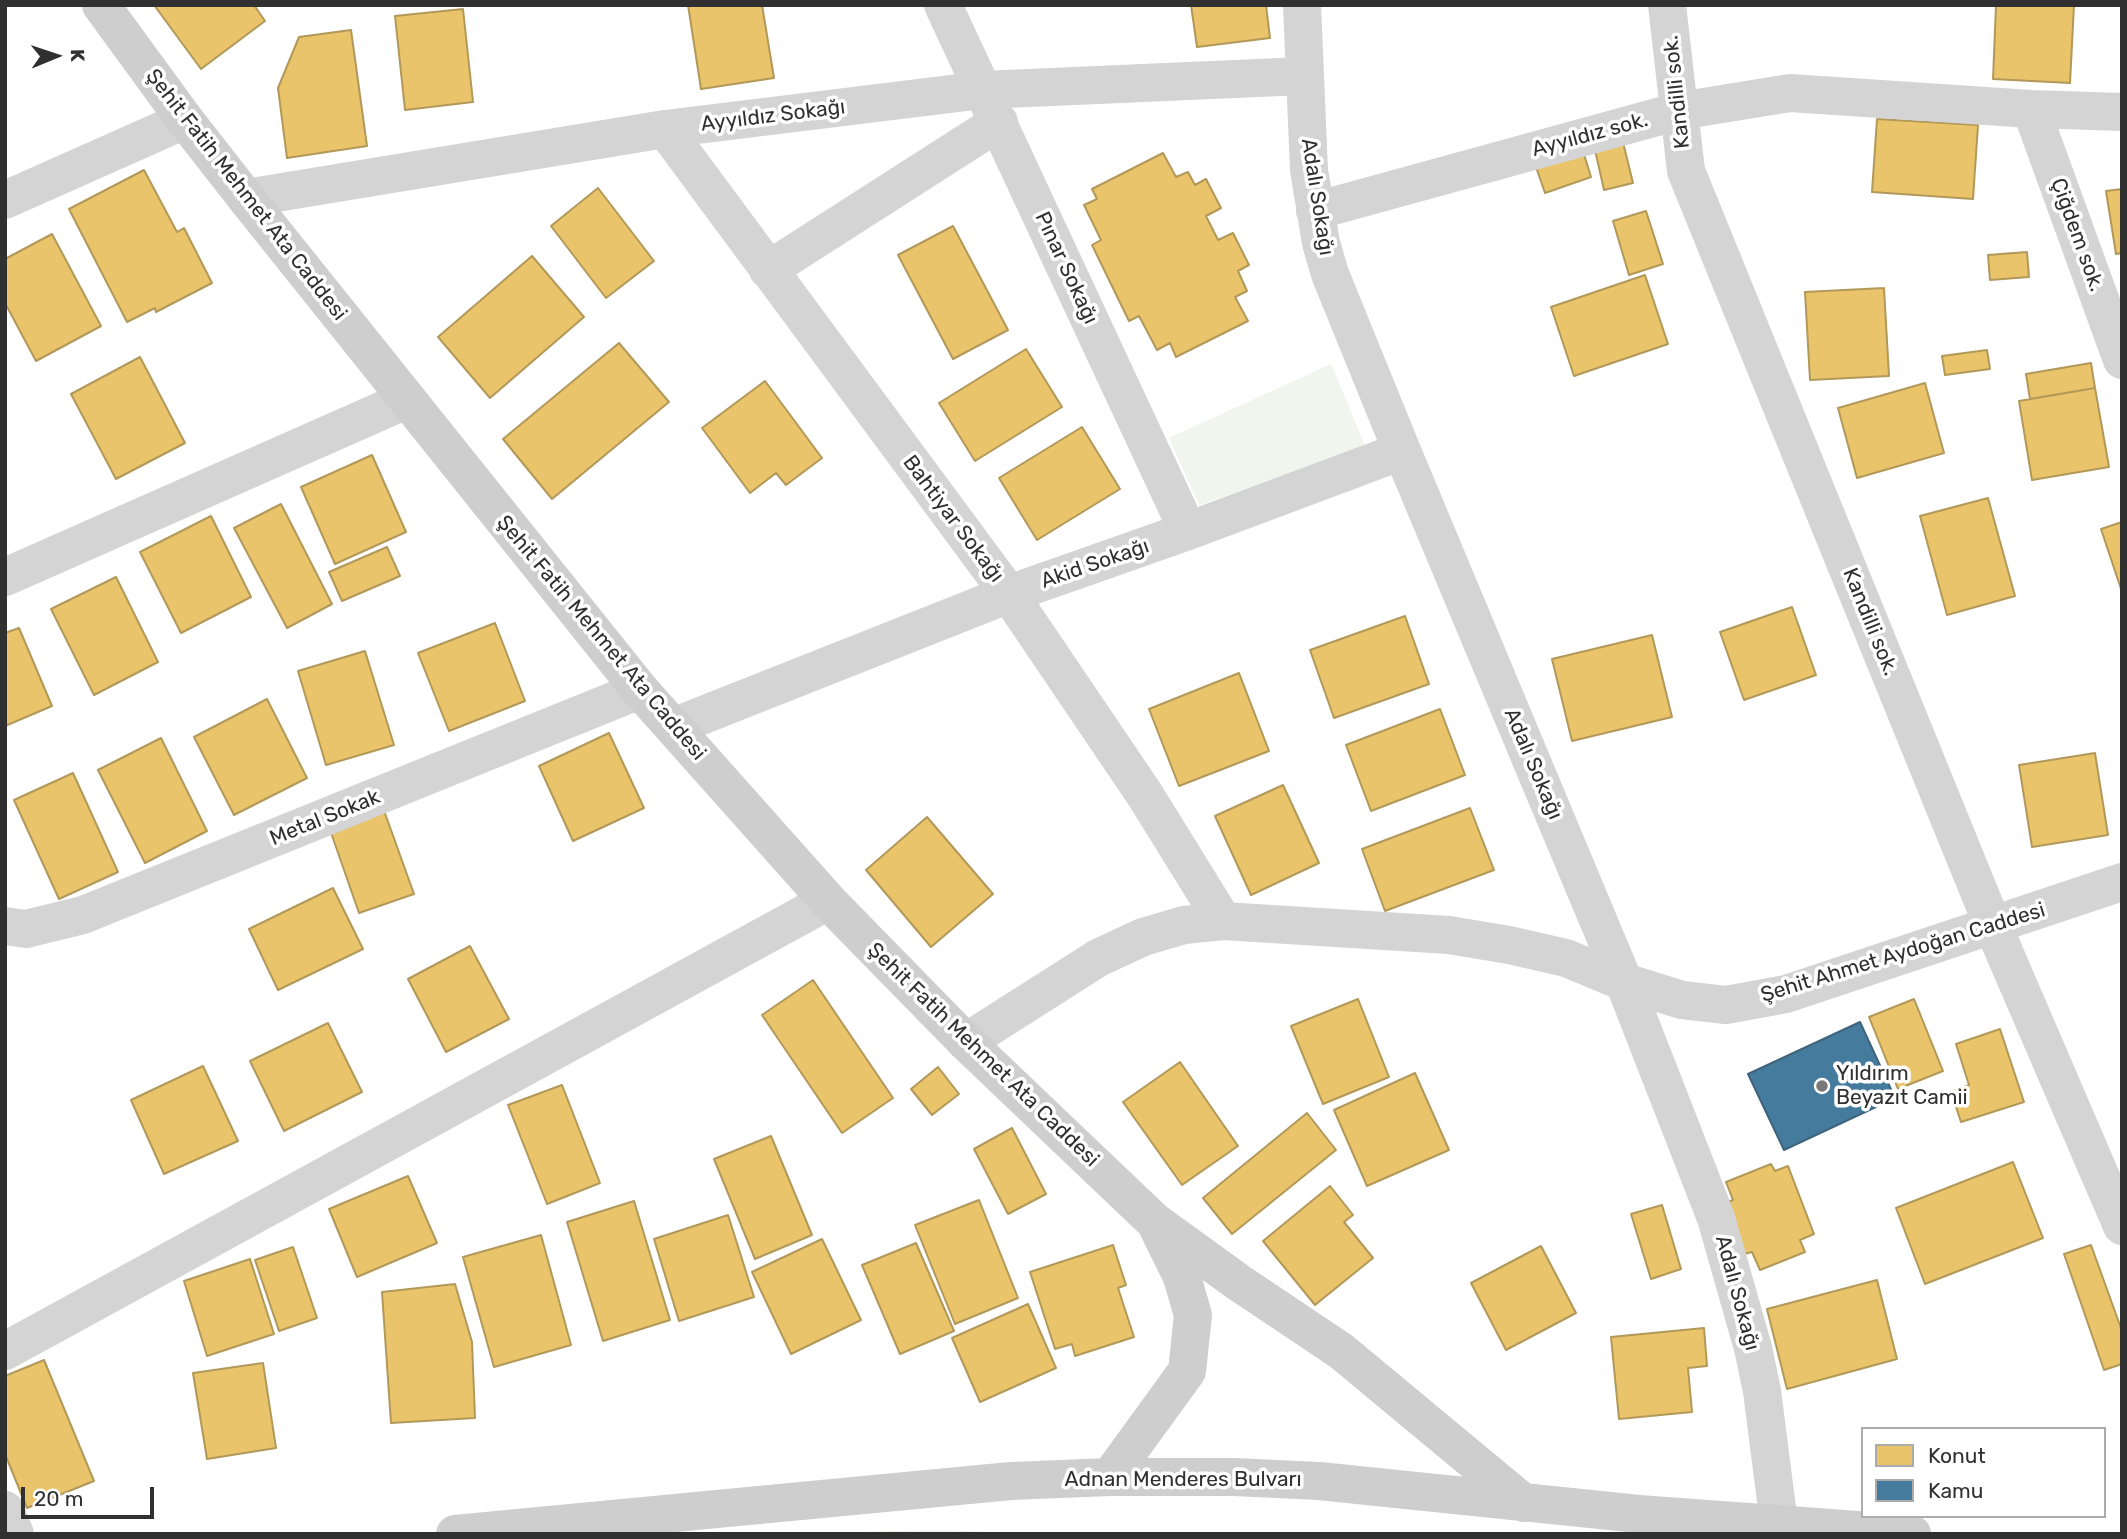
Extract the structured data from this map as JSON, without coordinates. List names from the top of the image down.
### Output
{
  "streets": {
    "main road": ["Şehit Fatih Mehmet Ata Caddesi", "Adnan Menderes Bulvarı"],
    "street": [
      "Kandilli sok.",
      "Ayyıldız Sokağı",
      "Ayyıldız sok.",
      "Adalı Sokağı",
      "Çiğdem sok.",
      "Pınar Sokağı",
      "Bahtiyar Sokağı",
      "Akid Sokağı",
      "Metal Sokak",
      "Şehit Ahmet Aydoğan Caddesi"
    ]
  },
  "crossings": [
    ["Kandilli sok.", "Ayyıldız sok."],
    ["Kandilli sok.", "Şehit Ahmet Aydoğan Caddesi"],
    ["Ayyıldız Sokağı", "Şehit Fatih Mehmet Ata Caddesi"],
    ["Ayyıldız Sokağı", "Adalı Sokağı"],
    ["Ayyıldız Sokağı", "Pınar Sokağı"],
    ["Ayyıldız Sokağı", "Bahtiyar Sokağı"],
    ["Ayyıldız sok.", "Adalı Sokağı"],
    ["Ayyıldız sok.", "Çiğdem sok."],
    ["Şehit Fatih Mehmet Ata Caddesi", "Akid Sokağı"],
    ["Şehit Fatih Mehmet Ata Caddesi", "Metal Sokak"],
    ["Şehit Fatih Mehmet Ata Caddesi", "Şehit Ahmet Aydoğan Caddesi"],
    ["Şehit Fatih Mehmet Ata Caddesi", "Adnan Menderes Bulvarı"],
    ["Adalı Sokağı", "Akid Sokağı"],
    ["Adalı Sokağı", "Şehit Ahmet Aydoğan Caddesi"],
    ["Adalı Sokağı", "Adnan Menderes Bulvarı"],
    ["Pınar Sokağı", "Akid Sokağı"],
    ["Bahtiyar Sokağı", "Akid Sokağı"],
    ["Bahtiyar Sokağı", "Şehit Ahmet Aydoğan Caddesi"]
  ],
  "places": ["Yıldırım Beyazıt Camii"],
  "legend": ["Konut", "Kamu"],
  "scale_bar": "20 m",
  "north": "right"
}
